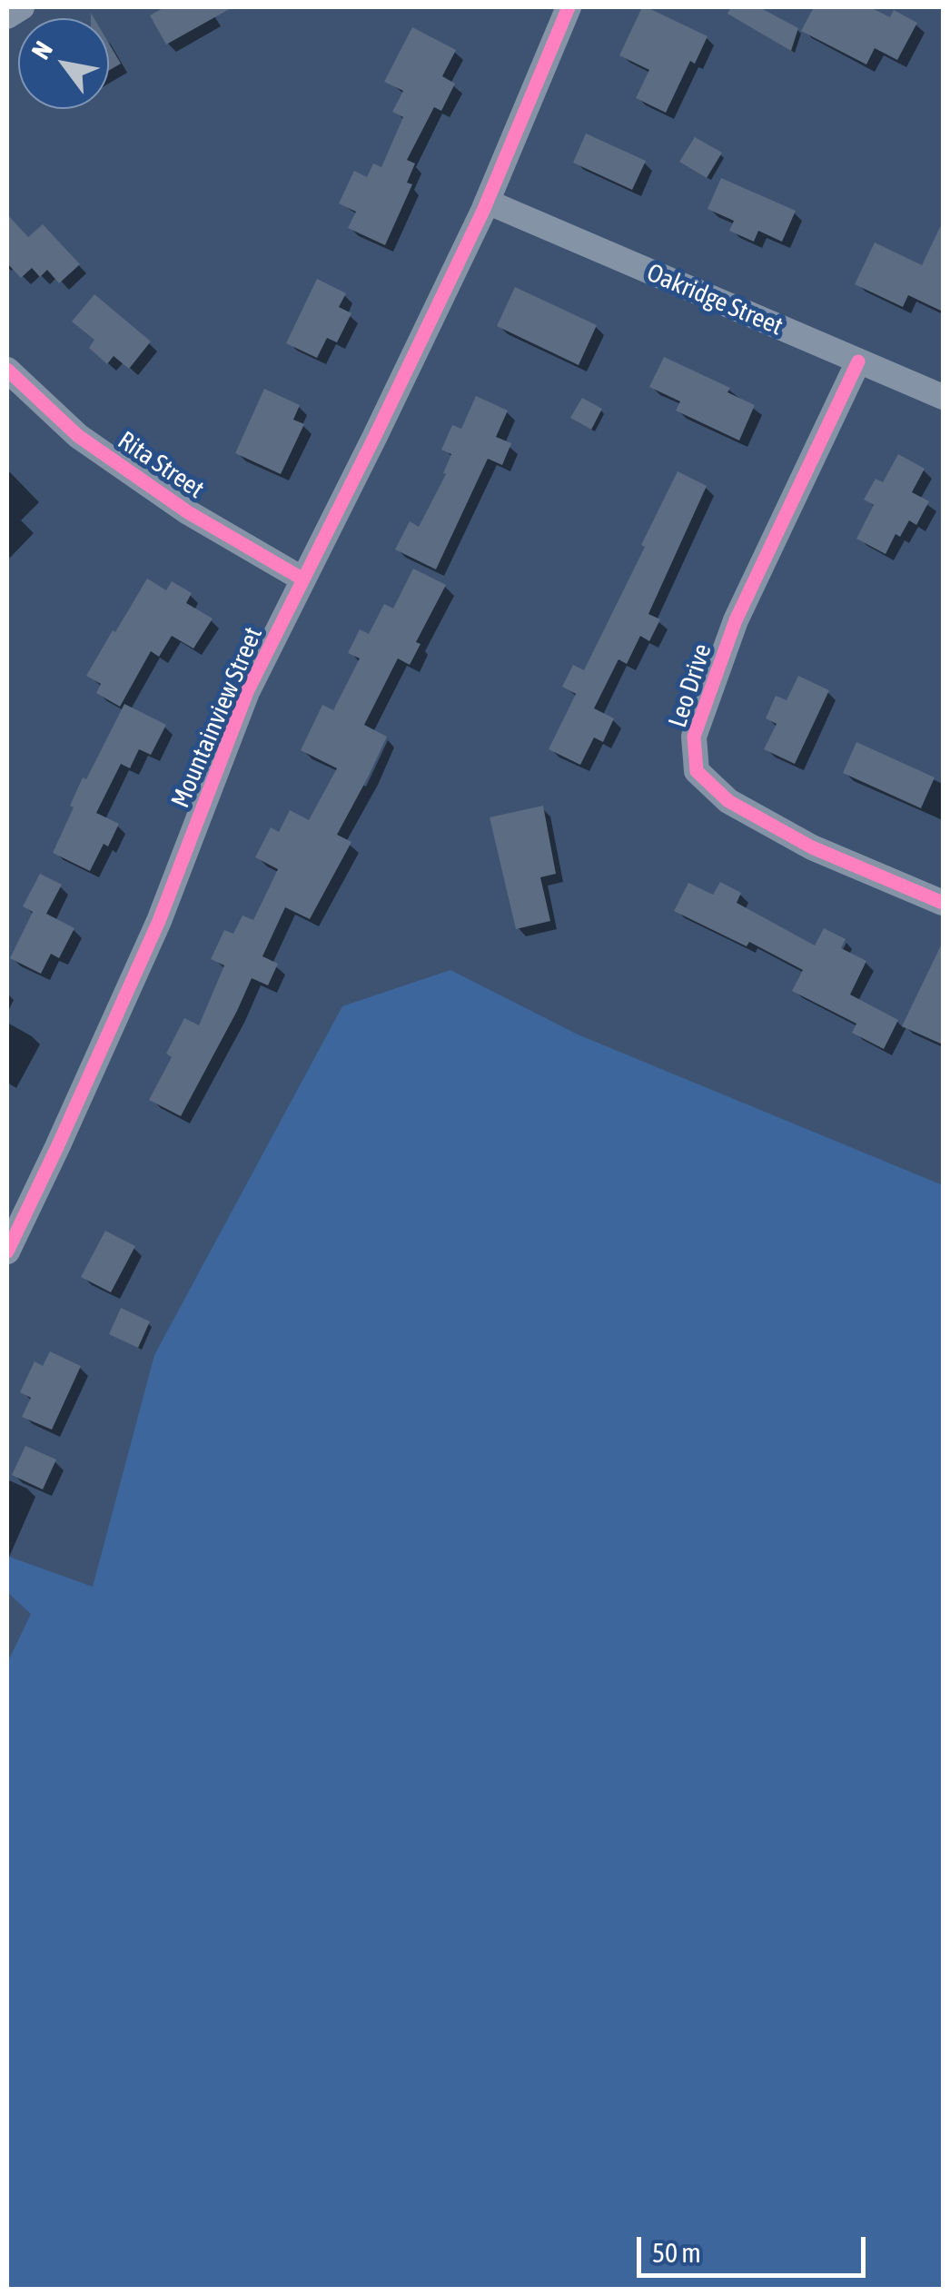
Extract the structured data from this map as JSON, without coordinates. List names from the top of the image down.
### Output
{
  "streets": {
    "street": [
      "Oakridge Street",
      "Rita Street",
      "Leo Drive",
      "Mountainview Street"
    ]
  },
  "crossings": [
    ["Oakridge Street", "Leo Drive"],
    ["Oakridge Street", "Mountainview Street"],
    ["Rita Street", "Mountainview Street"]
  ],
  "scale_bar": "50 m",
  "north": "top left"
}
